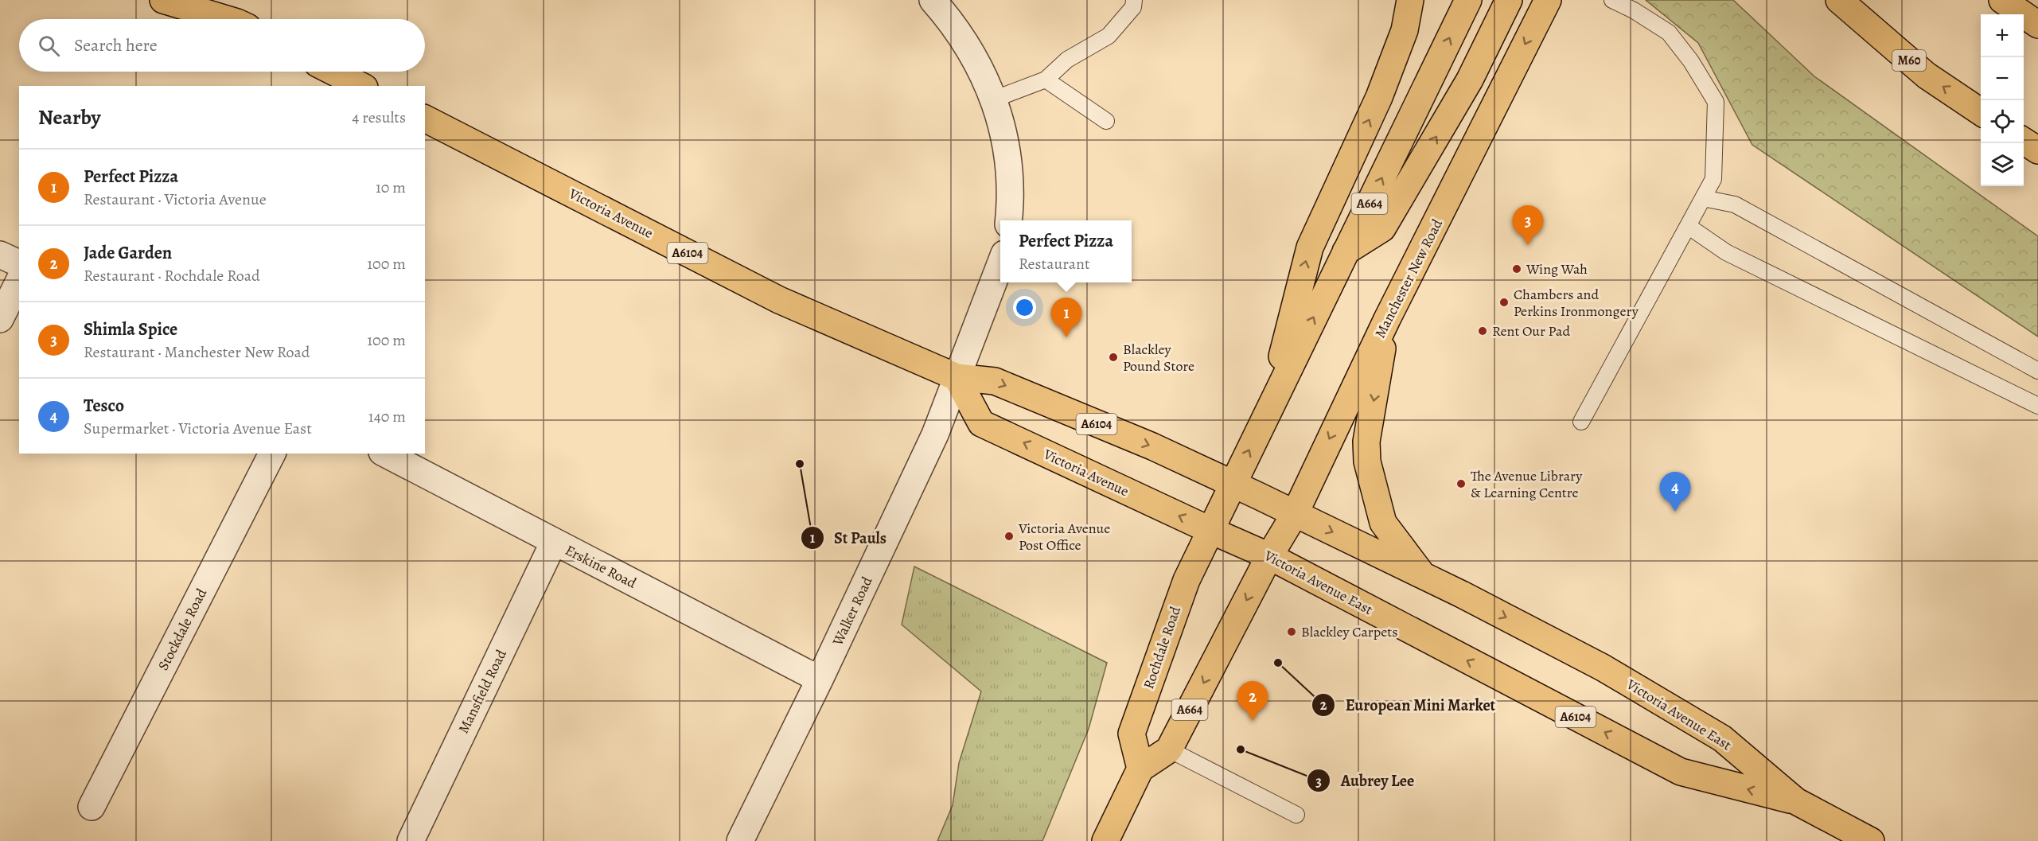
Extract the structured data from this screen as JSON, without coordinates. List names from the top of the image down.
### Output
{
  "streets": {
    "main road": [
      "M60",
      "A664",
      "Victoria Avenue",
      "A6104",
      "Manchester New Road",
      "Victoria Avenue East",
      "Rochdale Road"
    ],
    "street": [
      "Erskine Road",
      "Walker Road",
      "Stockdale Road",
      "Mansfield Road"
    ]
  },
  "crossings": [
    ["A664", "Victoria Avenue"],
    ["A664", "Manchester New Road"],
    ["A664", "Victoria Avenue East"],
    ["A664", "Rochdale Road"],
    ["Victoria Avenue", "Victoria Avenue East"],
    ["Victoria Avenue", "Walker Road"],
    ["Victoria Avenue", "Rochdale Road"],
    ["A6104", "Victoria Avenue East"],
    ["Manchester New Road", "Victoria Avenue East"],
    ["Erskine Road", "Walker Road"],
    ["Erskine Road", "Mansfield Road"]
  ],
  "places": [
    "Wing Wah",
    "Chambers and Perkins Ironmongery",
    "Rent Our Pad",
    "Blackley Pound Store",
    "St Pauls",
    "The Avenue Library & Learning Centre",
    "Victoria Avenue Post Office",
    "Blackley Carpets",
    "European Mini Market",
    "Aubrey Lee"
  ],
  "page": {
    "map_buttons": ["+", "−"],
    "search": "Search here",
    "heading": ["Nearby", "4 results"],
    "list": [
      {
        "mark": "1",
        "name": "Perfect Pizza",
        "note": "Restaurant · Victoria Avenue",
        "value": "10 m"
      },
      {
        "mark": "2",
        "name": "Jade Garden",
        "note": "Restaurant · Rochdale Road",
        "value": "100 m"
      },
      {
        "mark": "3",
        "name": "Shimla Spice",
        "note": "Restaurant · Manchester New Road",
        "value": "100 m"
      },
      {
        "mark": "4",
        "name": "Tesco",
        "note": "Supermarket · Victoria Avenue East",
        "value": "140 m"
      }
    ],
    "pins": [
      "3",
      "1",
      "4",
      "2"
    ],
    "popup": ["Perfect Pizza", "Restaurant"]
  }
}
